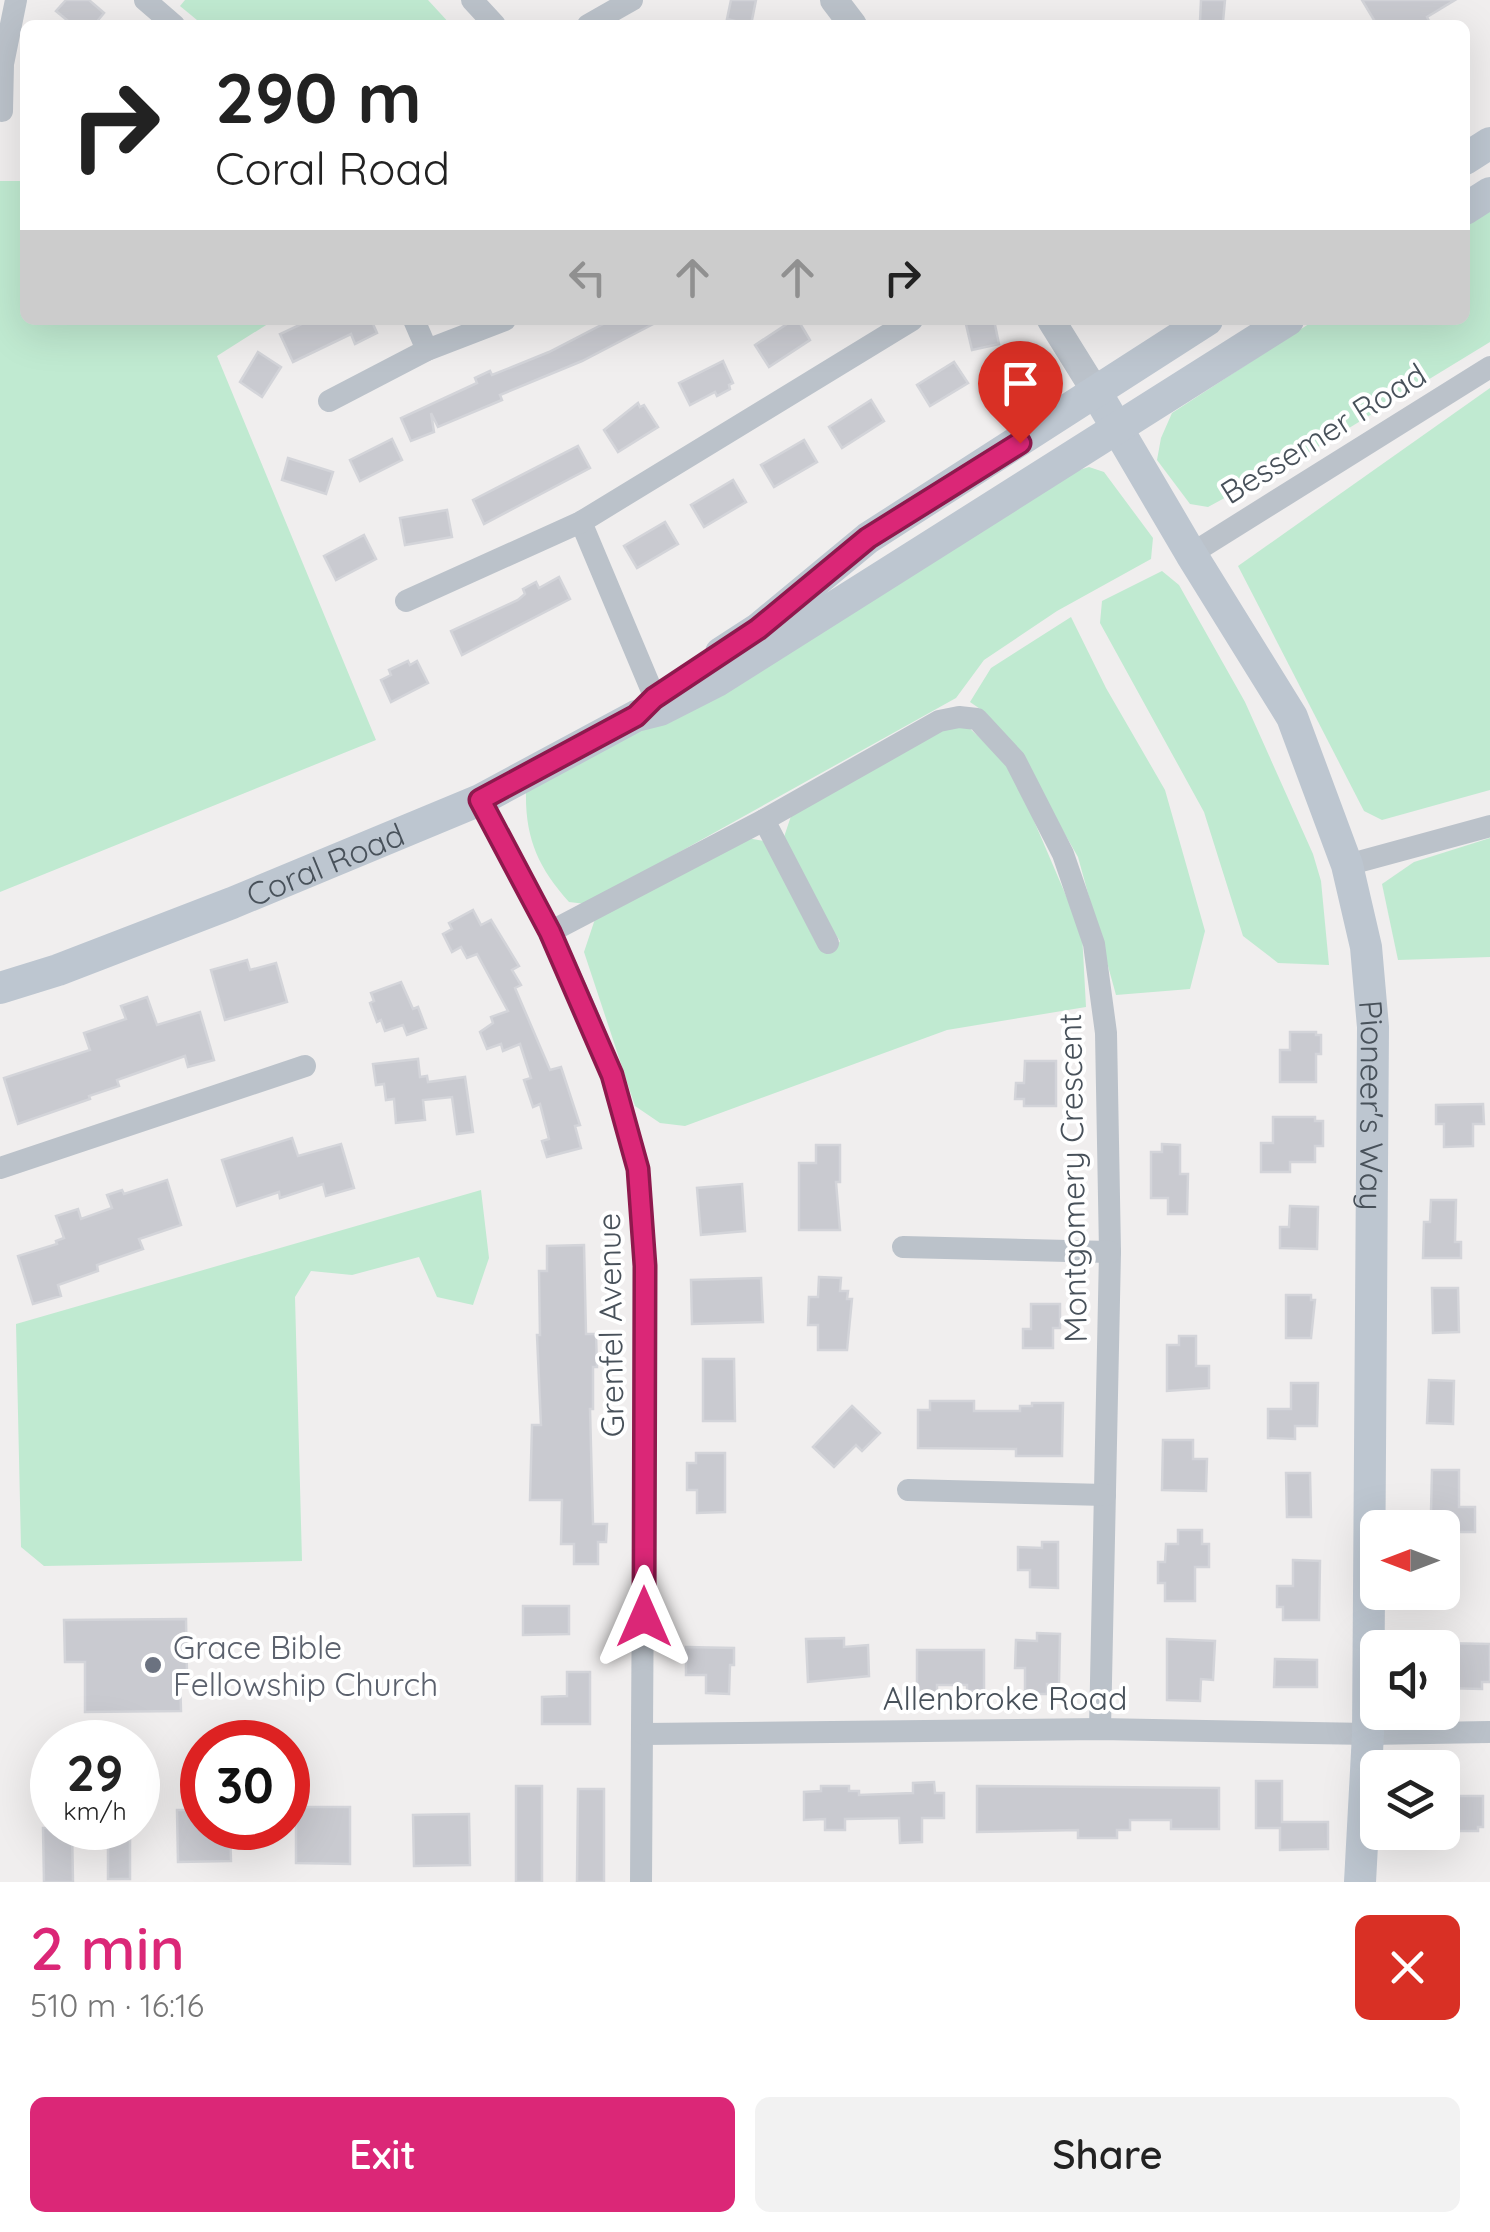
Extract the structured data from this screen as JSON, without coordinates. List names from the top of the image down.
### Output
{
  "streets": {
    "main road": ["Coral Road", "Pioneer's Way"],
    "street": [
      "Bessemer Road",
      "Montgomery Crescent",
      "Grenfel Avenue",
      "Allenbroke Road"
    ]
  },
  "crossings": [
    ["Bessemer Road", "Pioneer's Way"],
    ["Coral Road", "Pioneer's Way"],
    ["Coral Road", "Grenfel Avenue"],
    ["Pioneer's Way", "Allenbroke Road"],
    ["Montgomery Crescent", "Grenfel Avenue"],
    ["Montgomery Crescent", "Allenbroke Road"],
    ["Grenfel Avenue", "Allenbroke Road"]
  ],
  "places": ["Grace Bible Fellowship Church"],
  "north": "left",
  "page": {
    "turn": ["290 m", "Coral Road"],
    "speed": "29 km/h",
    "limit": "30",
    "heading": ["2 min", "510 m · 16:16"],
    "buttons": ["Exit", "Share"]
  }
}
